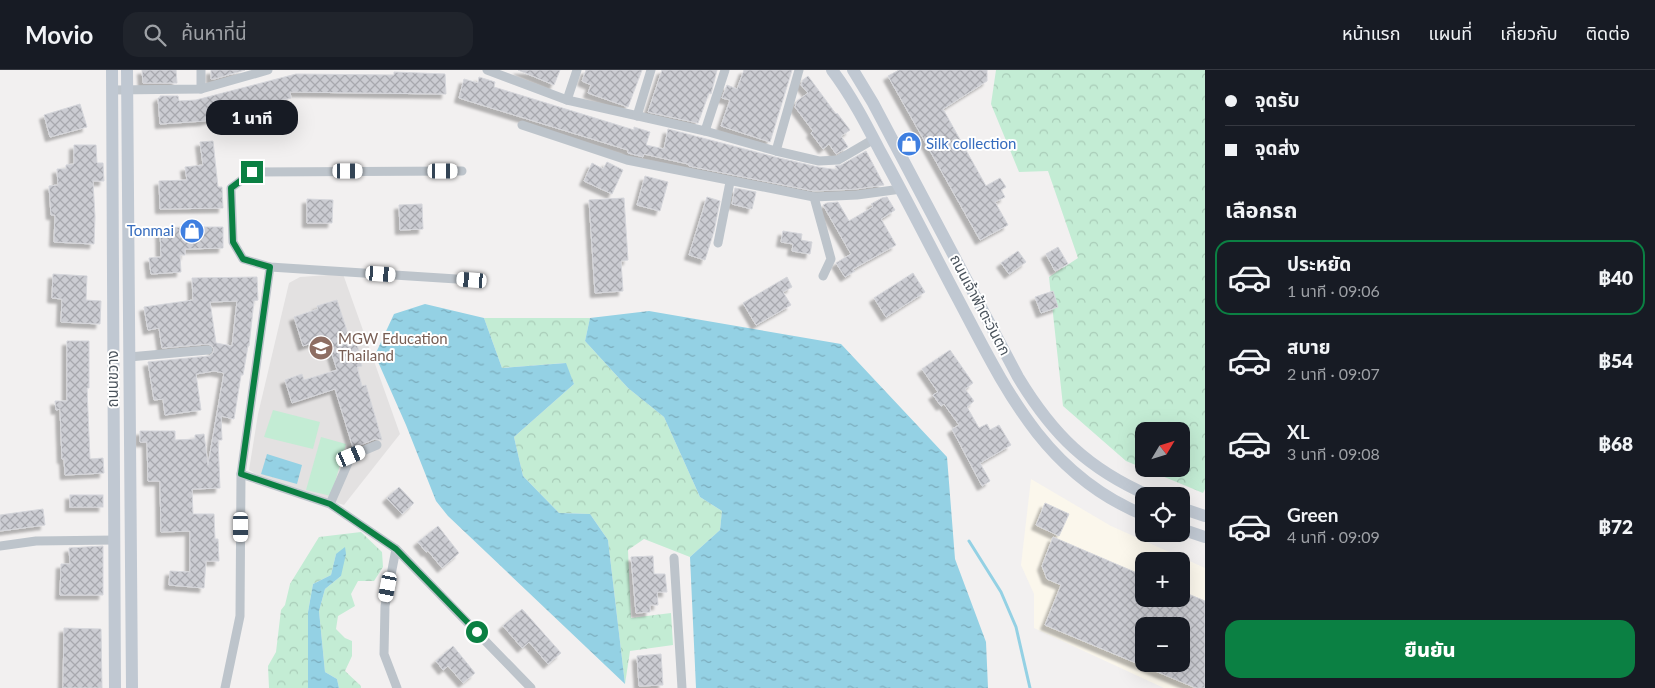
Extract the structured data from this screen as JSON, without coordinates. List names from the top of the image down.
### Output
{
  "streets": {
    "main road": ["ถนนเจ้าฟ้าตะวันตก", "ถนนขวาง"]
  },
  "places": {
    "shop": ["Silk collection", "Tonmai"],
    "school or university": ["MGW Education Thailand"]
  },
  "north": "top right",
  "page": {
    "header": "Movio",
    "search": "ค้นหาที่นี่",
    "nav": [
      "หน้าแรก",
      "แผนที่",
      "เกี่ยวกับ",
      "ติดต่อ"
    ],
    "banner": ["จุดรับ", "จุดส่ง"],
    "bubble": "1 นาที",
    "heading": "เลือกรถ",
    "list": [
      {
        "name": "ประหยัด",
        "note": "1 นาที · 09:06",
        "value": "฿40"
      },
      {
        "name": "สบาย",
        "note": "2 นาที · 09:07",
        "value": "฿54"
      },
      {
        "name": "XL",
        "note": "3 นาที · 09:08",
        "value": "฿68"
      },
      {
        "name": "Green",
        "note": "4 นาที · 09:09",
        "value": "฿72"
      }
    ],
    "map_buttons": ["+", "−"],
    "buttons": "ยืนยัน"
  }
}
